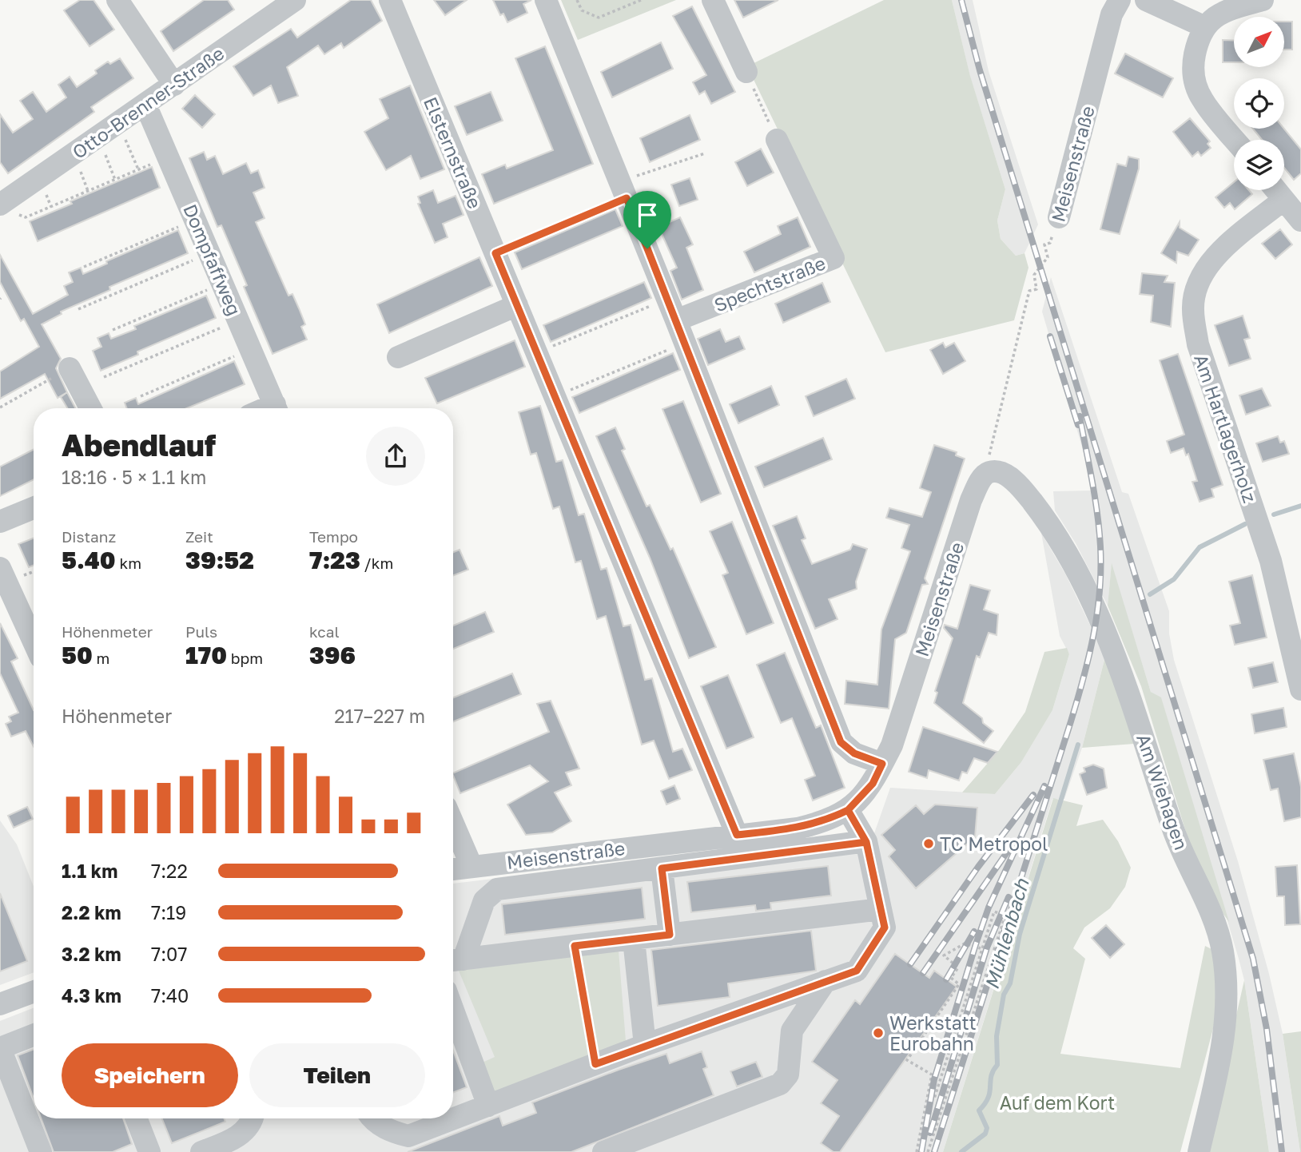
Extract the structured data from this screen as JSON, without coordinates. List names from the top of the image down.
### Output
{
  "streets": {
    "street": [
      "Otto-Brenner-Straße",
      "Elsternstraße",
      "Meisenstraße",
      "Dompfaffweg",
      "Spechtstraße",
      "Am Hartlagerholz",
      "Am Wiehagen"
    ]
  },
  "crossings": [
    ["Otto-Brenner-Straße", "Dompfaffweg"],
    ["Elsternstraße", "Meisenstraße"],
    ["Meisenstraße", "Am Wiehagen"]
  ],
  "water": ["Mühlenbach"],
  "parks": ["Auf dem Kort"],
  "places": ["TC Metropol", "Werkstatt Eurobahn"],
  "north": "top right",
  "page": {
    "heading": ["Abendlauf", "18:16 · 5 × 1.1 km"],
    "stats": [
      ["Distanz", "5.40 km"],
      ["Zeit", "39:52"],
      ["Tempo", "7:23 /km"],
      ["Höhenmeter", "50 m"],
      ["Puls", "170 bpm"],
      ["kcal", "396"]
    ],
    "chart": ["Höhenmeter", "217–227 m"],
    "list": [
      {
        "name": "1.1 km",
        "note": "7:22"
      },
      {
        "name": "2.2 km",
        "note": "7:19"
      },
      {
        "name": "3.2 km",
        "note": "7:07"
      },
      {
        "name": "4.3 km",
        "note": "7:40"
      }
    ],
    "buttons": ["Speichern", "Teilen"]
  }
}
